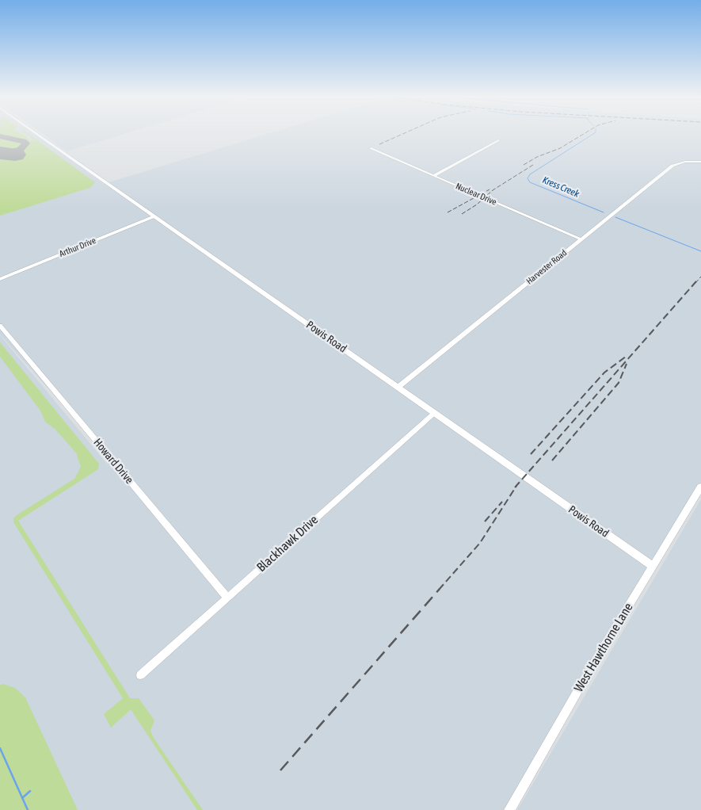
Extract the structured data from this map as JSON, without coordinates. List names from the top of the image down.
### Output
{
  "streets": {
    "street": [
      "Nuclear Drive",
      "Arthur Drive",
      "Harvester Road",
      "Powis Road",
      "Howard Drive",
      "Blackhawk Drive",
      "West Hawthorne Lane"
    ]
  },
  "crossings": [
    ["Nuclear Drive", "Harvester Road"],
    ["Arthur Drive", "Powis Road"],
    ["Harvester Road", "Powis Road"],
    ["Powis Road", "Blackhawk Drive"],
    ["Powis Road", "West Hawthorne Lane"],
    ["Howard Drive", "Blackhawk Drive"]
  ],
  "water": ["Kress Creek"]
}
